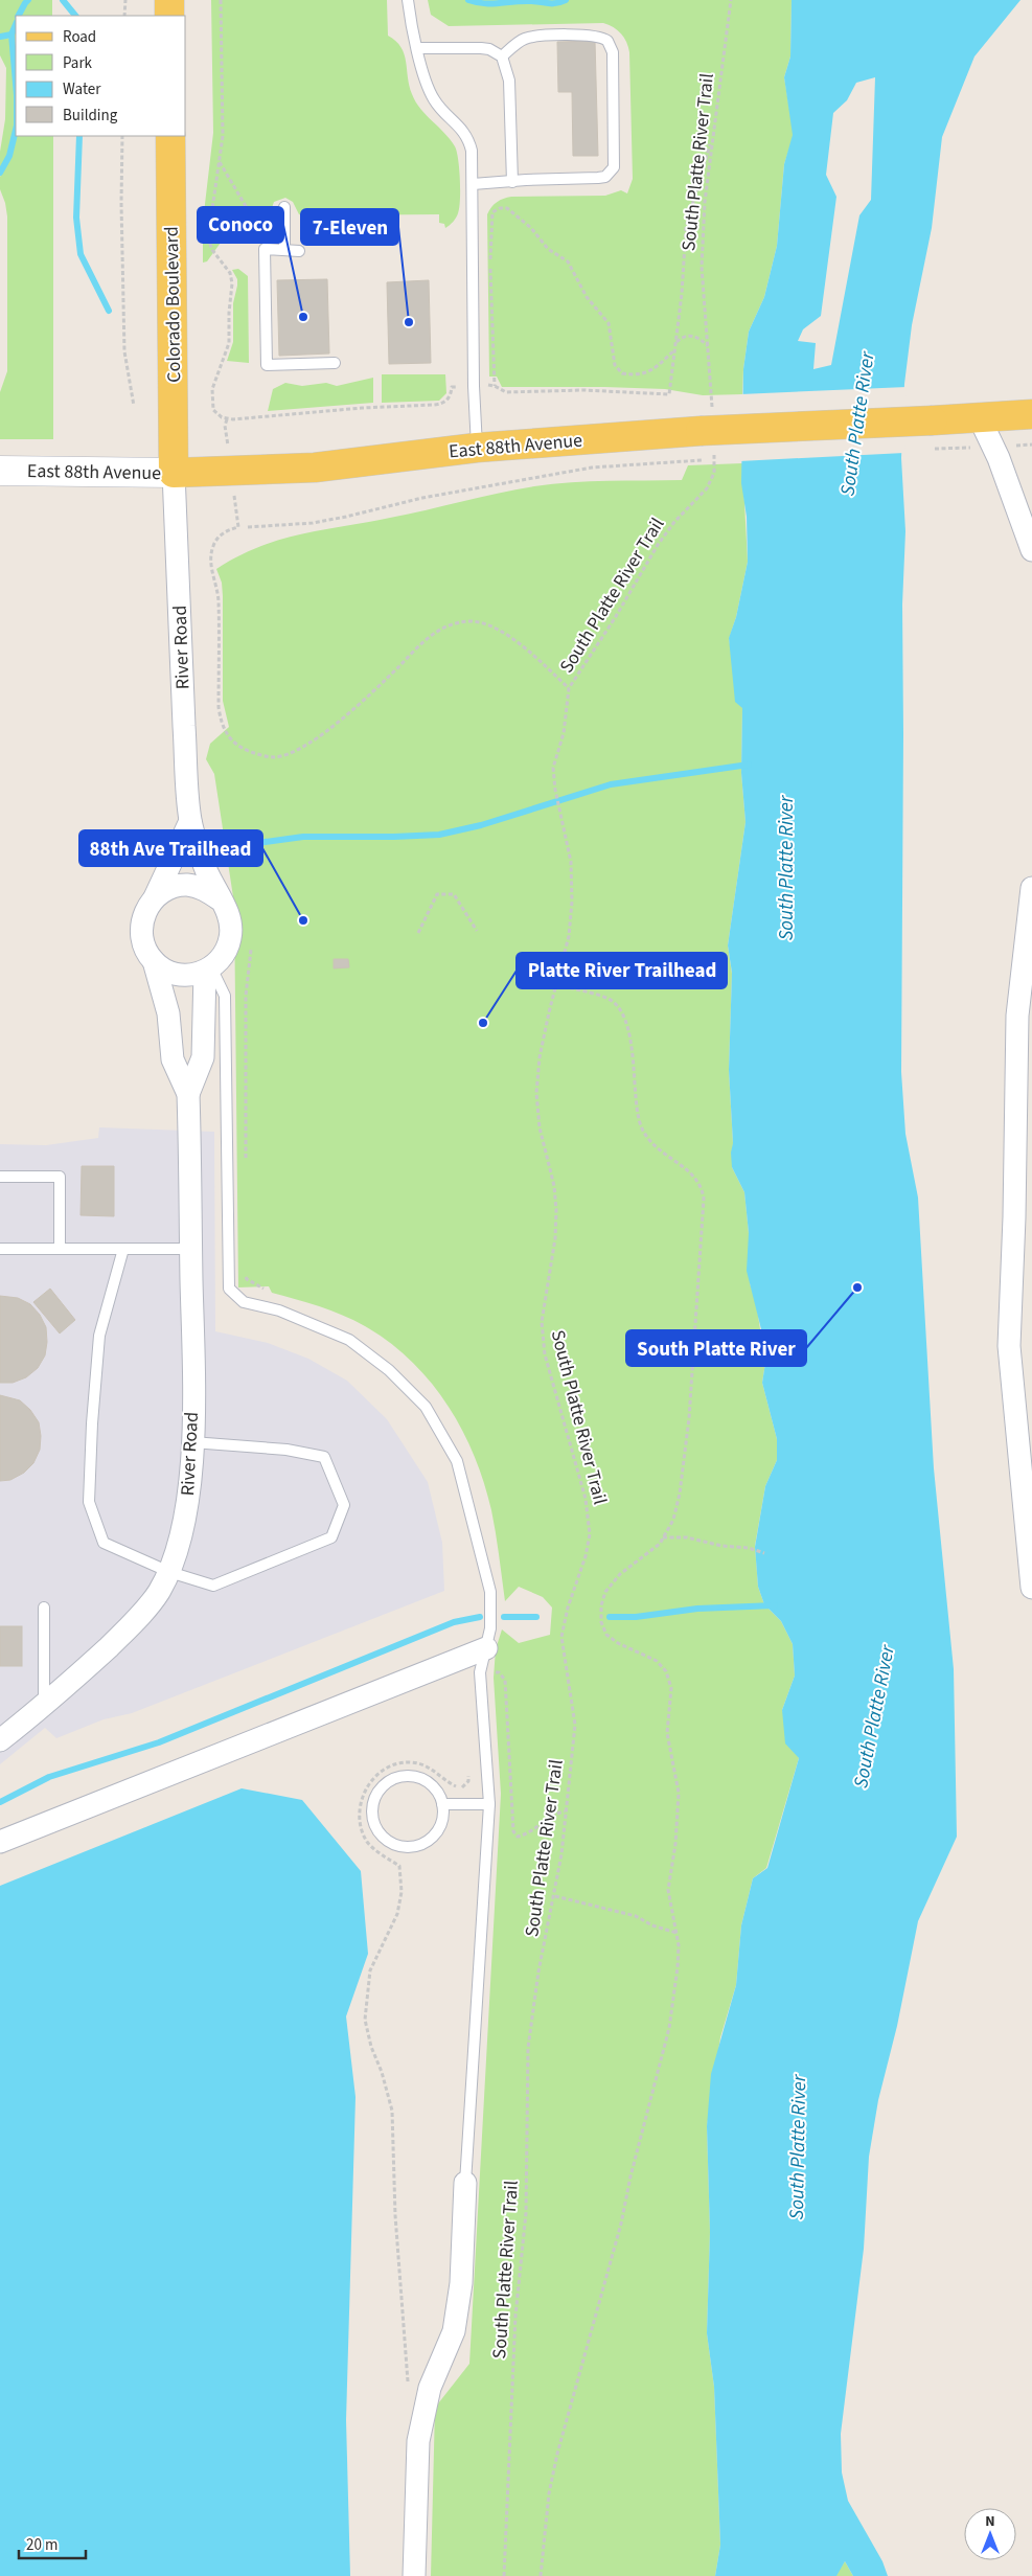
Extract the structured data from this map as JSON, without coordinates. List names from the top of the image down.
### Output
{
  "streets": {
    "main road": ["Colorado Boulevard", "East 88th Avenue"],
    "street": ["River Road"],
    "path": ["South Platte River Trail"]
  },
  "crossings": [
    ["South Platte River Trail", "East 88th Avenue"],
    ["Colorado Boulevard", "East 88th Avenue"],
    ["Colorado Boulevard", "River Road"],
    ["East 88th Avenue", "River Road"]
  ],
  "water": ["South Platte River"],
  "places": [
    "Conoco",
    "7-Eleven",
    "88th Ave Trailhead",
    "Platte River Trailhead",
    "South Platte River"
  ],
  "legend": [
    "Road",
    "Park",
    "Water",
    "Building"
  ],
  "scale_bar": "20 m",
  "north": "top"
}
